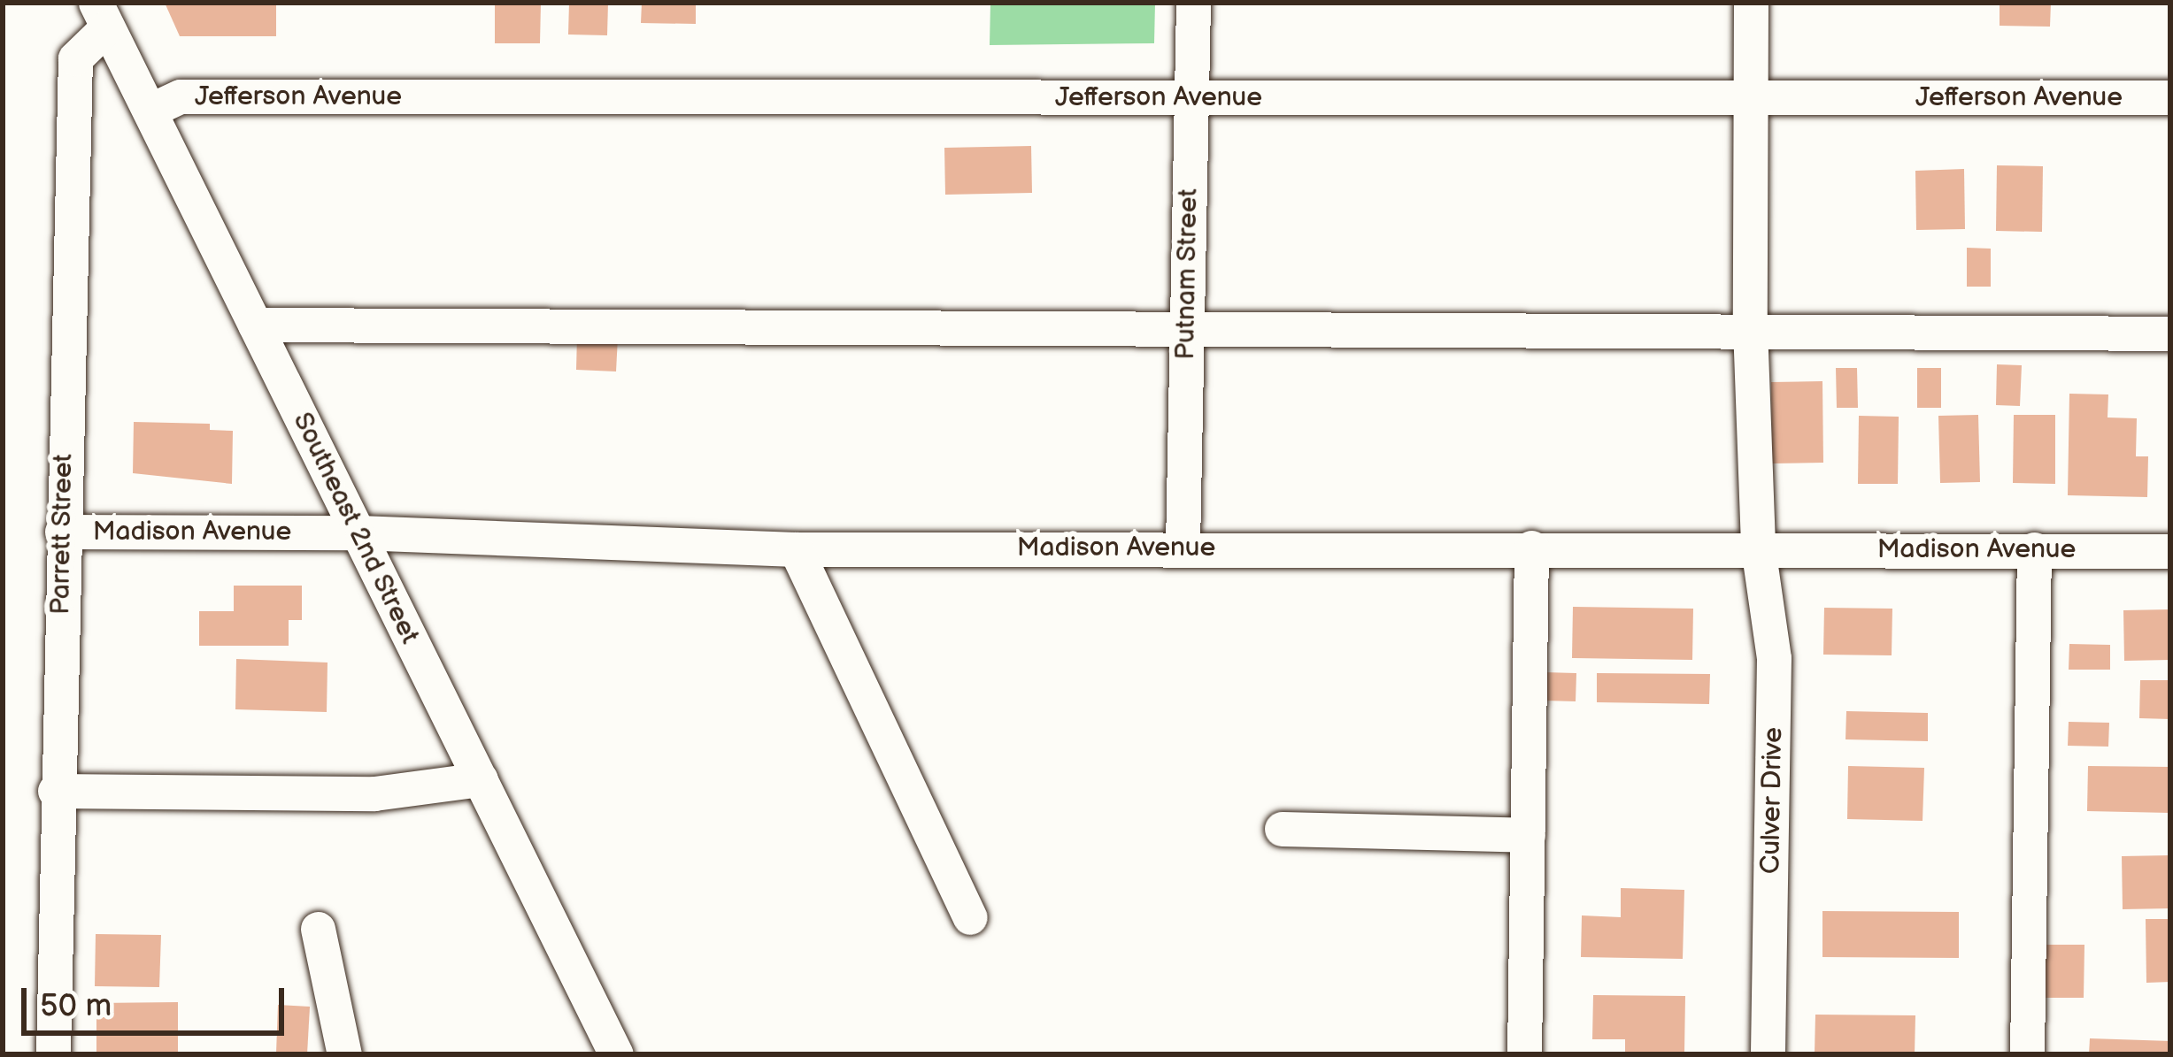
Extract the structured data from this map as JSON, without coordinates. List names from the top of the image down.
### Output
{
  "streets": {
    "street": [
      "Jefferson Avenue",
      "Putnam Street",
      "Southeast 2nd Street",
      "Madison Avenue",
      "Parrett Street",
      "Culver Drive"
    ]
  },
  "crossings": [
    ["Jefferson Avenue", "Putnam Street"],
    ["Jefferson Avenue", "Southeast 2nd Street"],
    ["Jefferson Avenue", "Culver Drive"],
    ["Putnam Street", "Madison Avenue"],
    ["Southeast 2nd Street", "Madison Avenue"],
    ["Southeast 2nd Street", "Parrett Street"],
    ["Madison Avenue", "Parrett Street"],
    ["Madison Avenue", "Culver Drive"]
  ],
  "scale_bar": "50 m"
}
